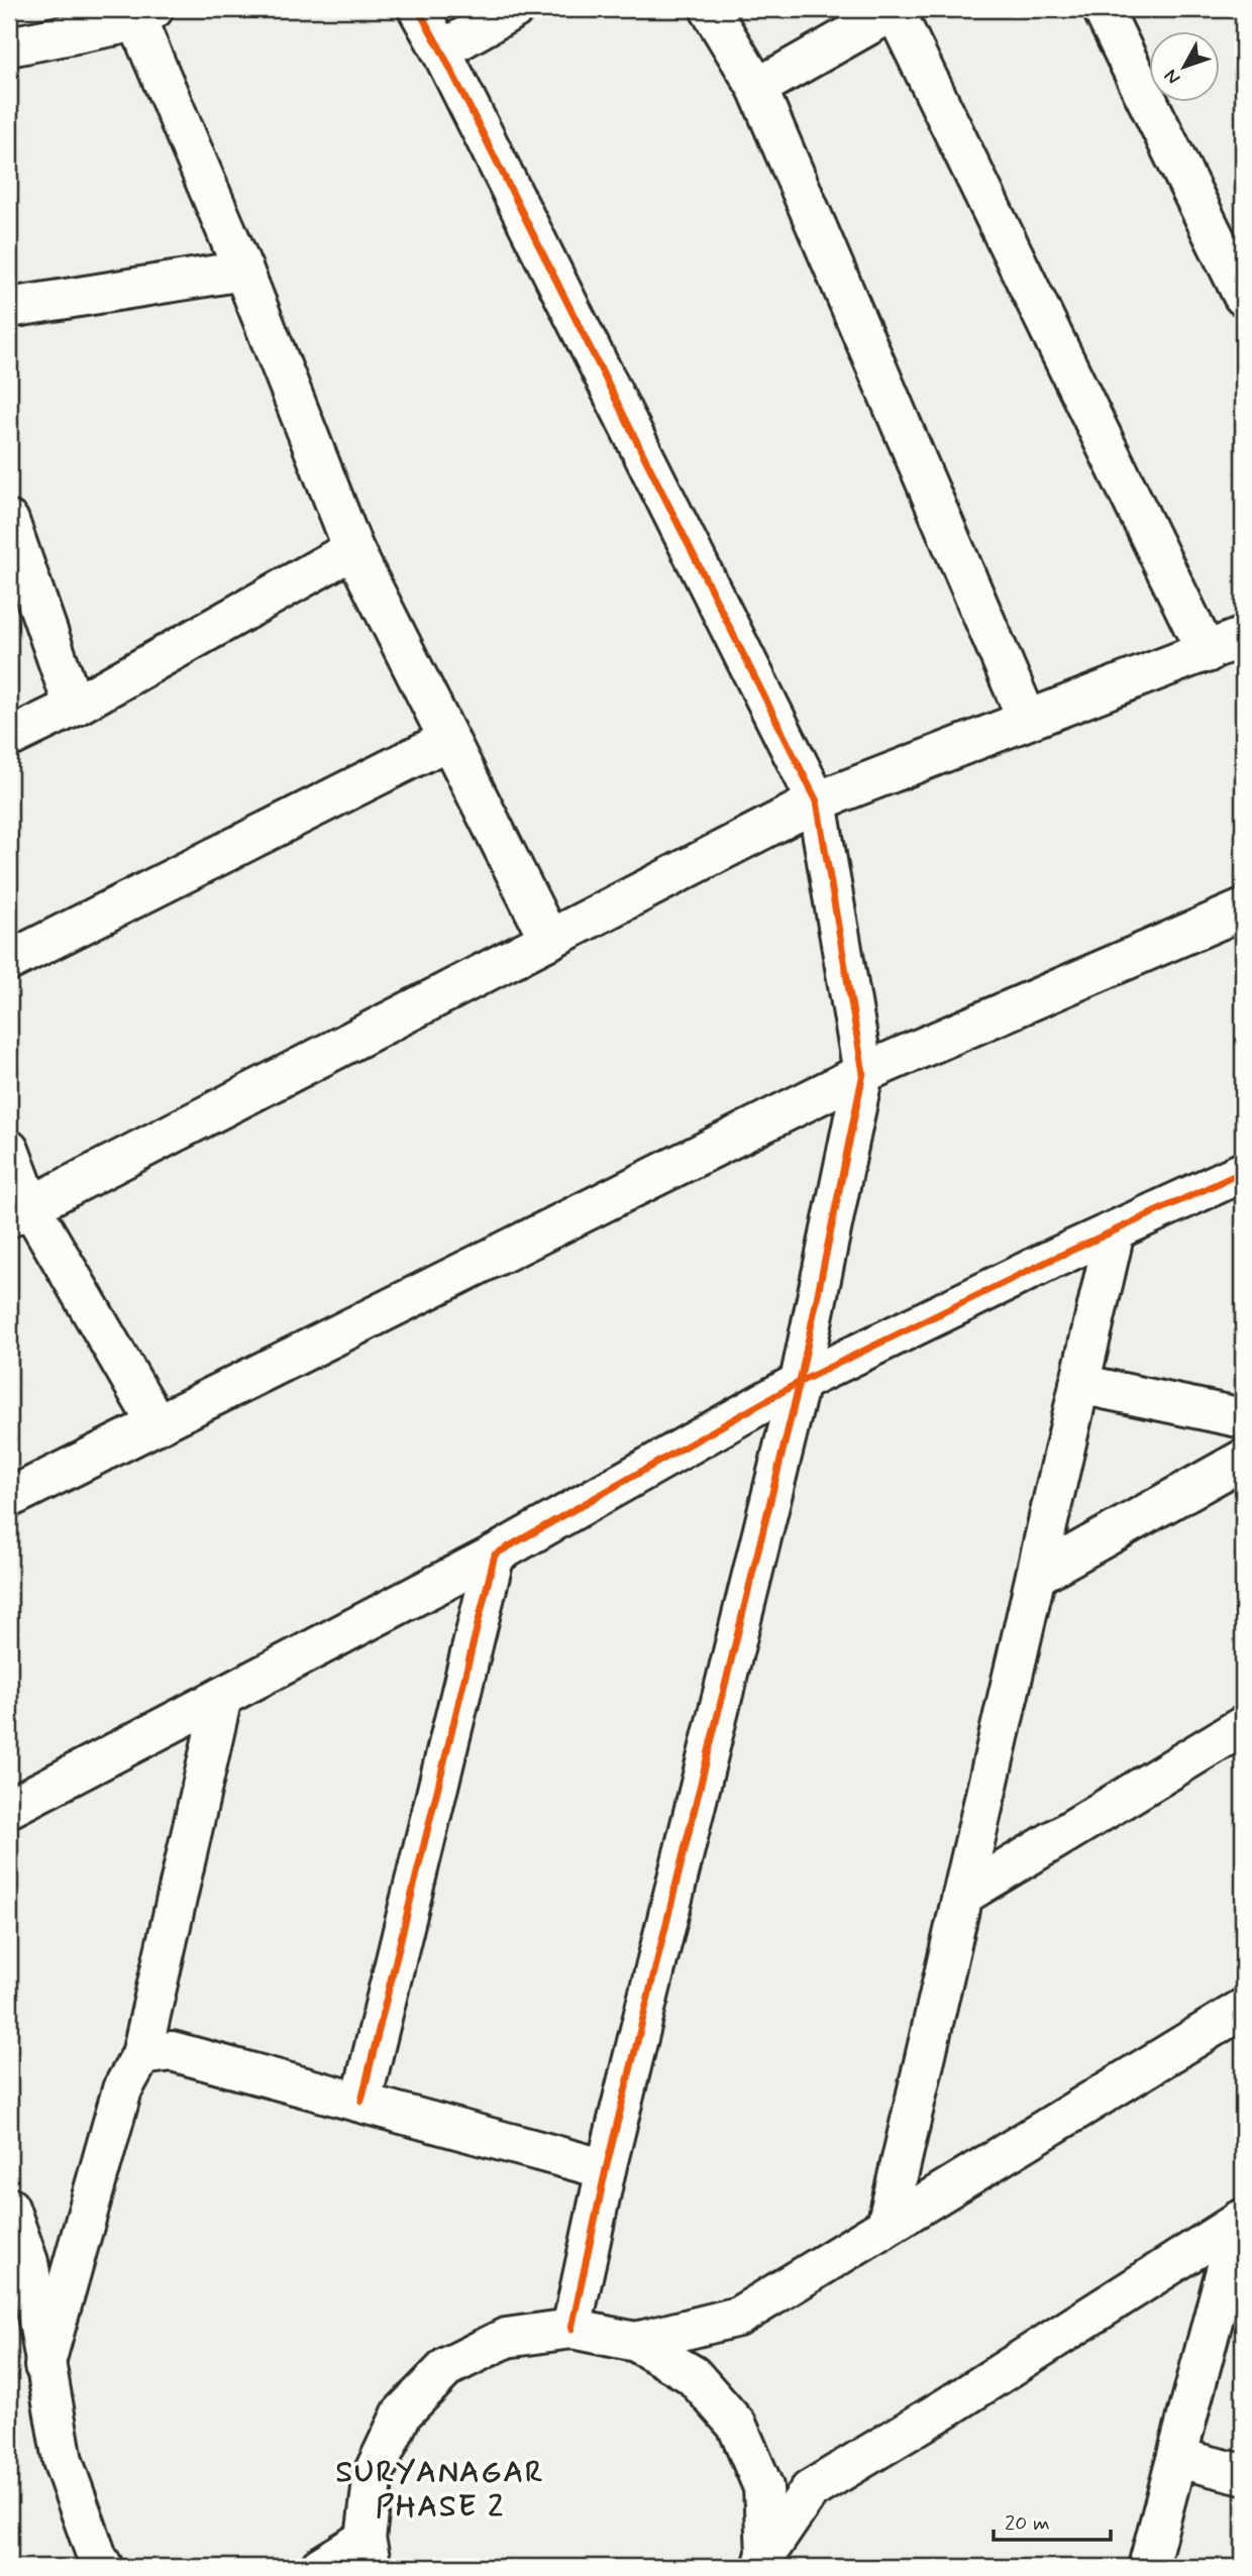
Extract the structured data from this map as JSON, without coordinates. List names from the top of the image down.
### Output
{
  "districts": ["SURYANAGAR PHASE 2"],
  "scale_bar": "20 m",
  "north": "bottom left"
}
